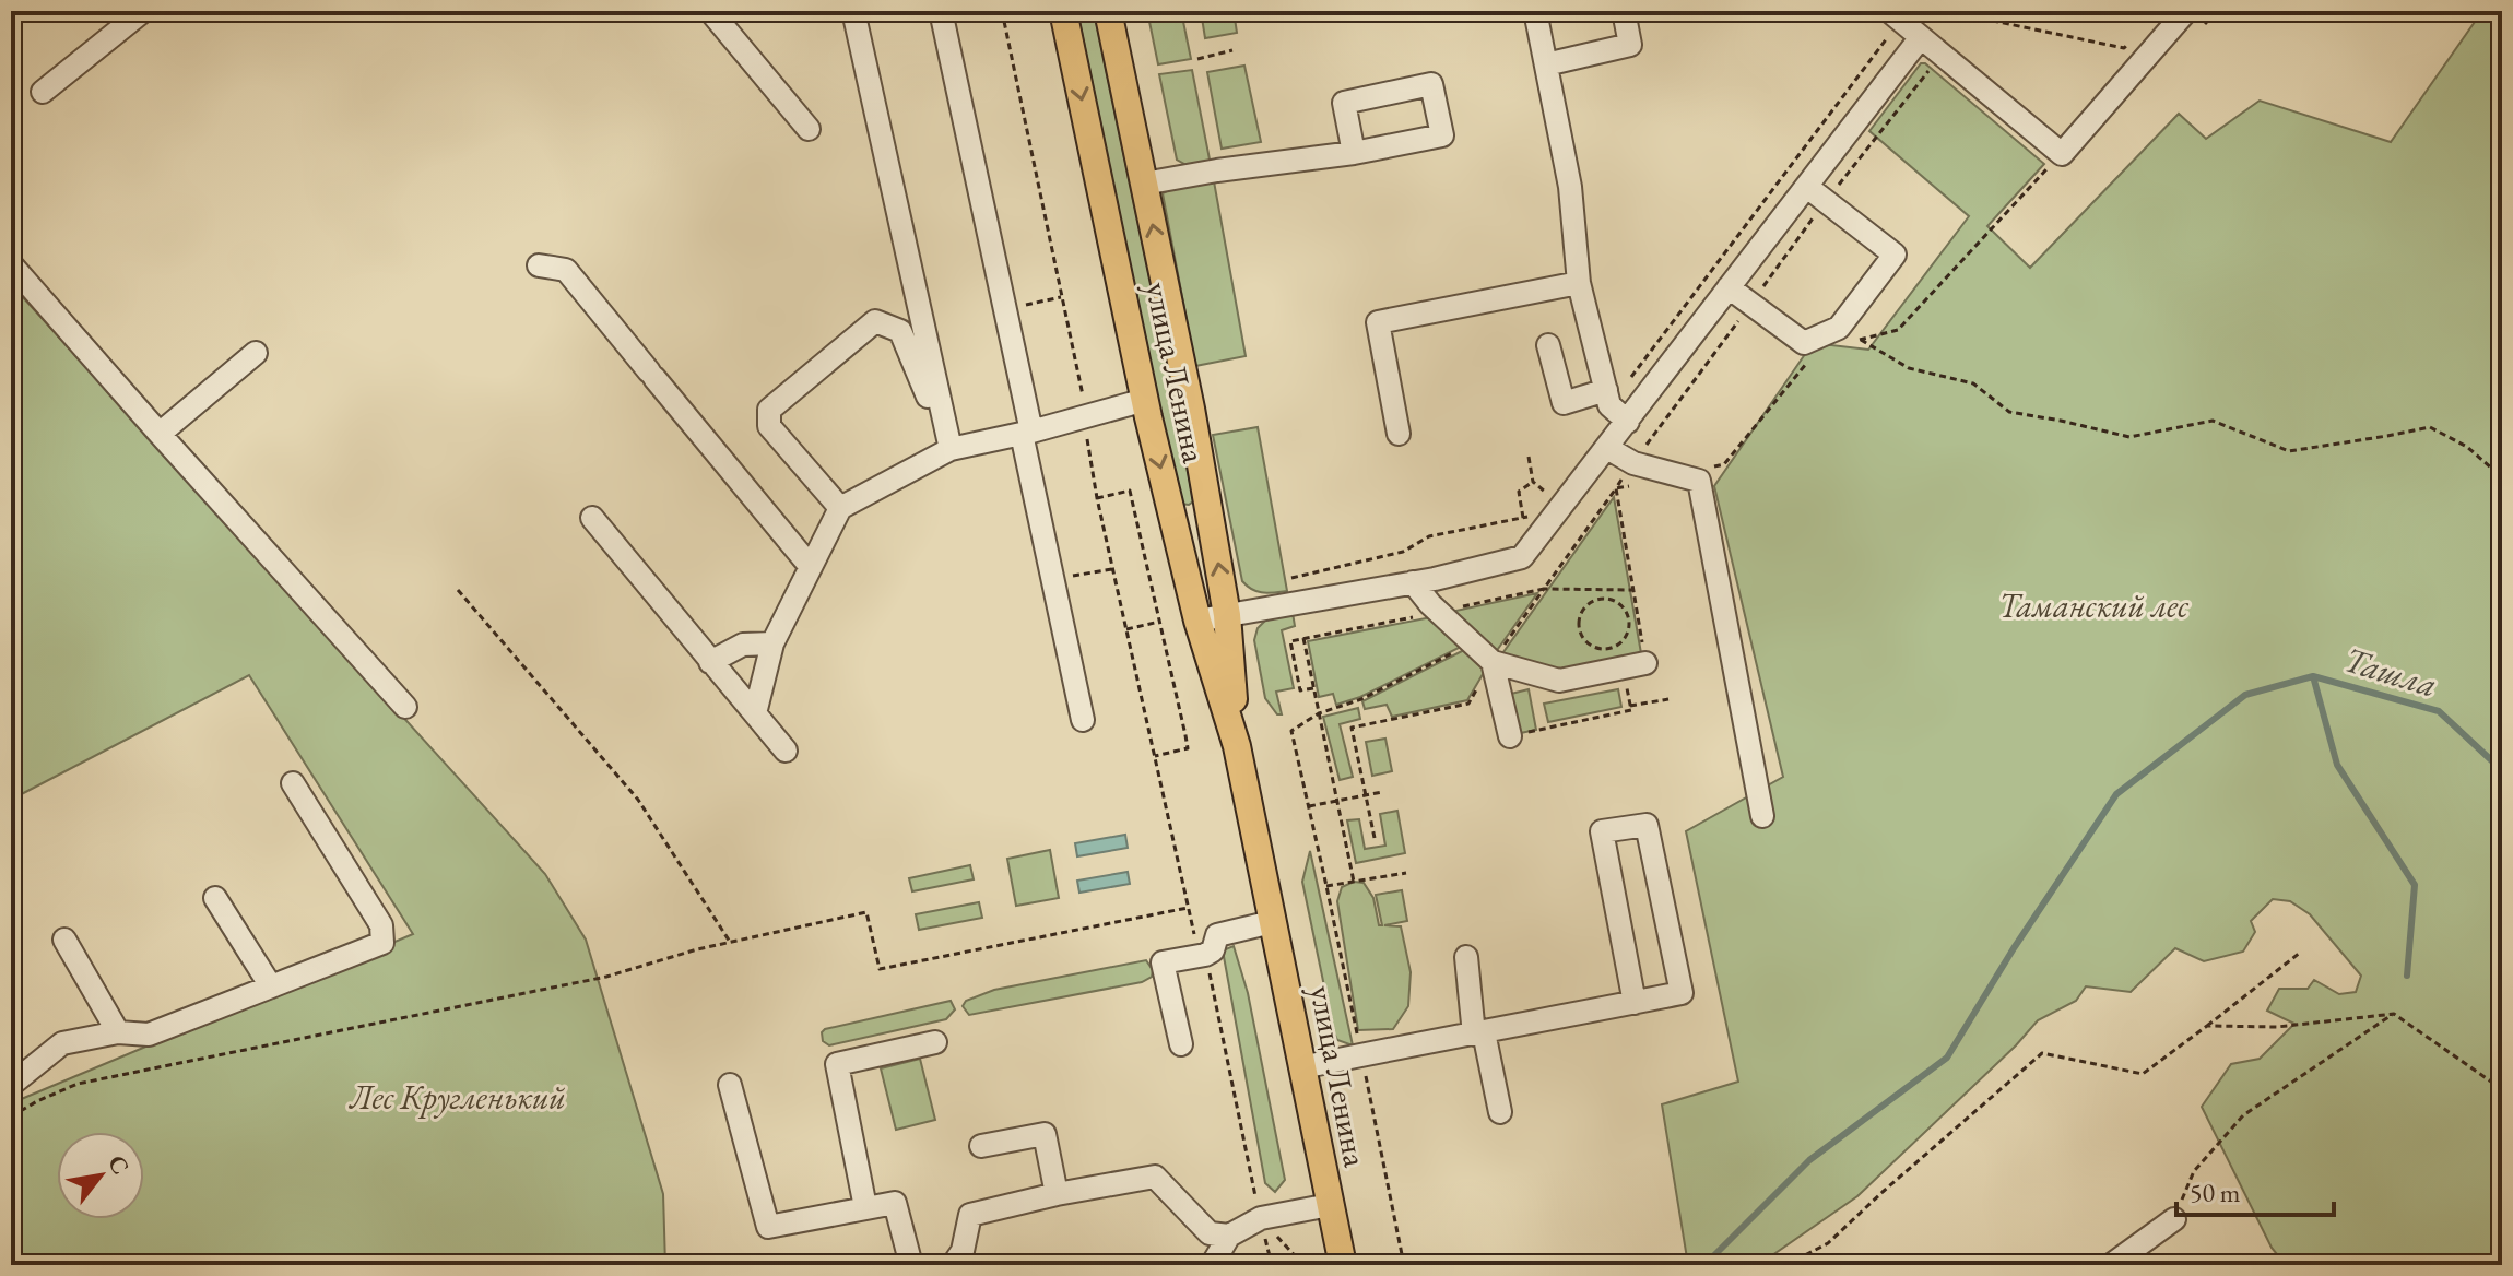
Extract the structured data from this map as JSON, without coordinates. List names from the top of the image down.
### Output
{
  "streets": {
    "main road": ["улица Ленина"]
  },
  "water": ["Ташла"],
  "parks": ["Таманский лес", "Лес Кругленький"],
  "scale_bar": "50 m",
  "north": "top right"
}
